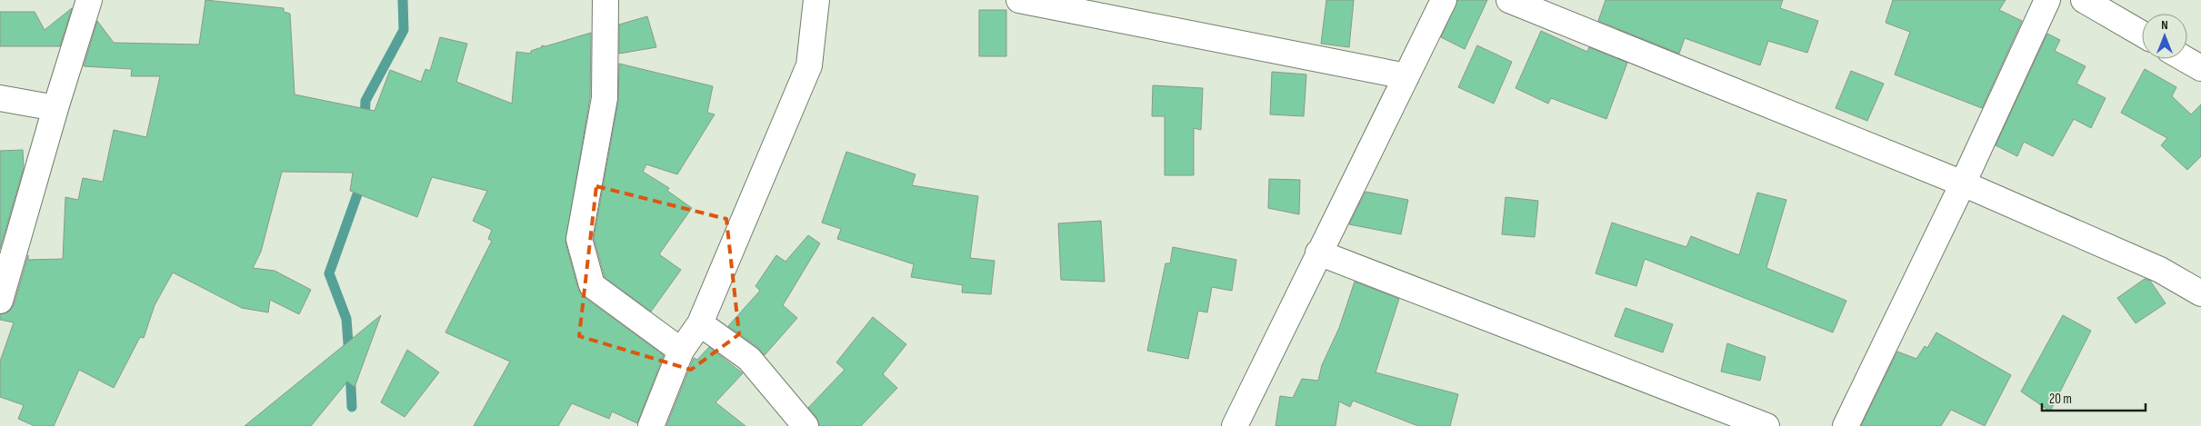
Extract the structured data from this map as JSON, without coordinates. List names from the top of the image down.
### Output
{
  "scale_bar": "20 m",
  "north": "top"
}
